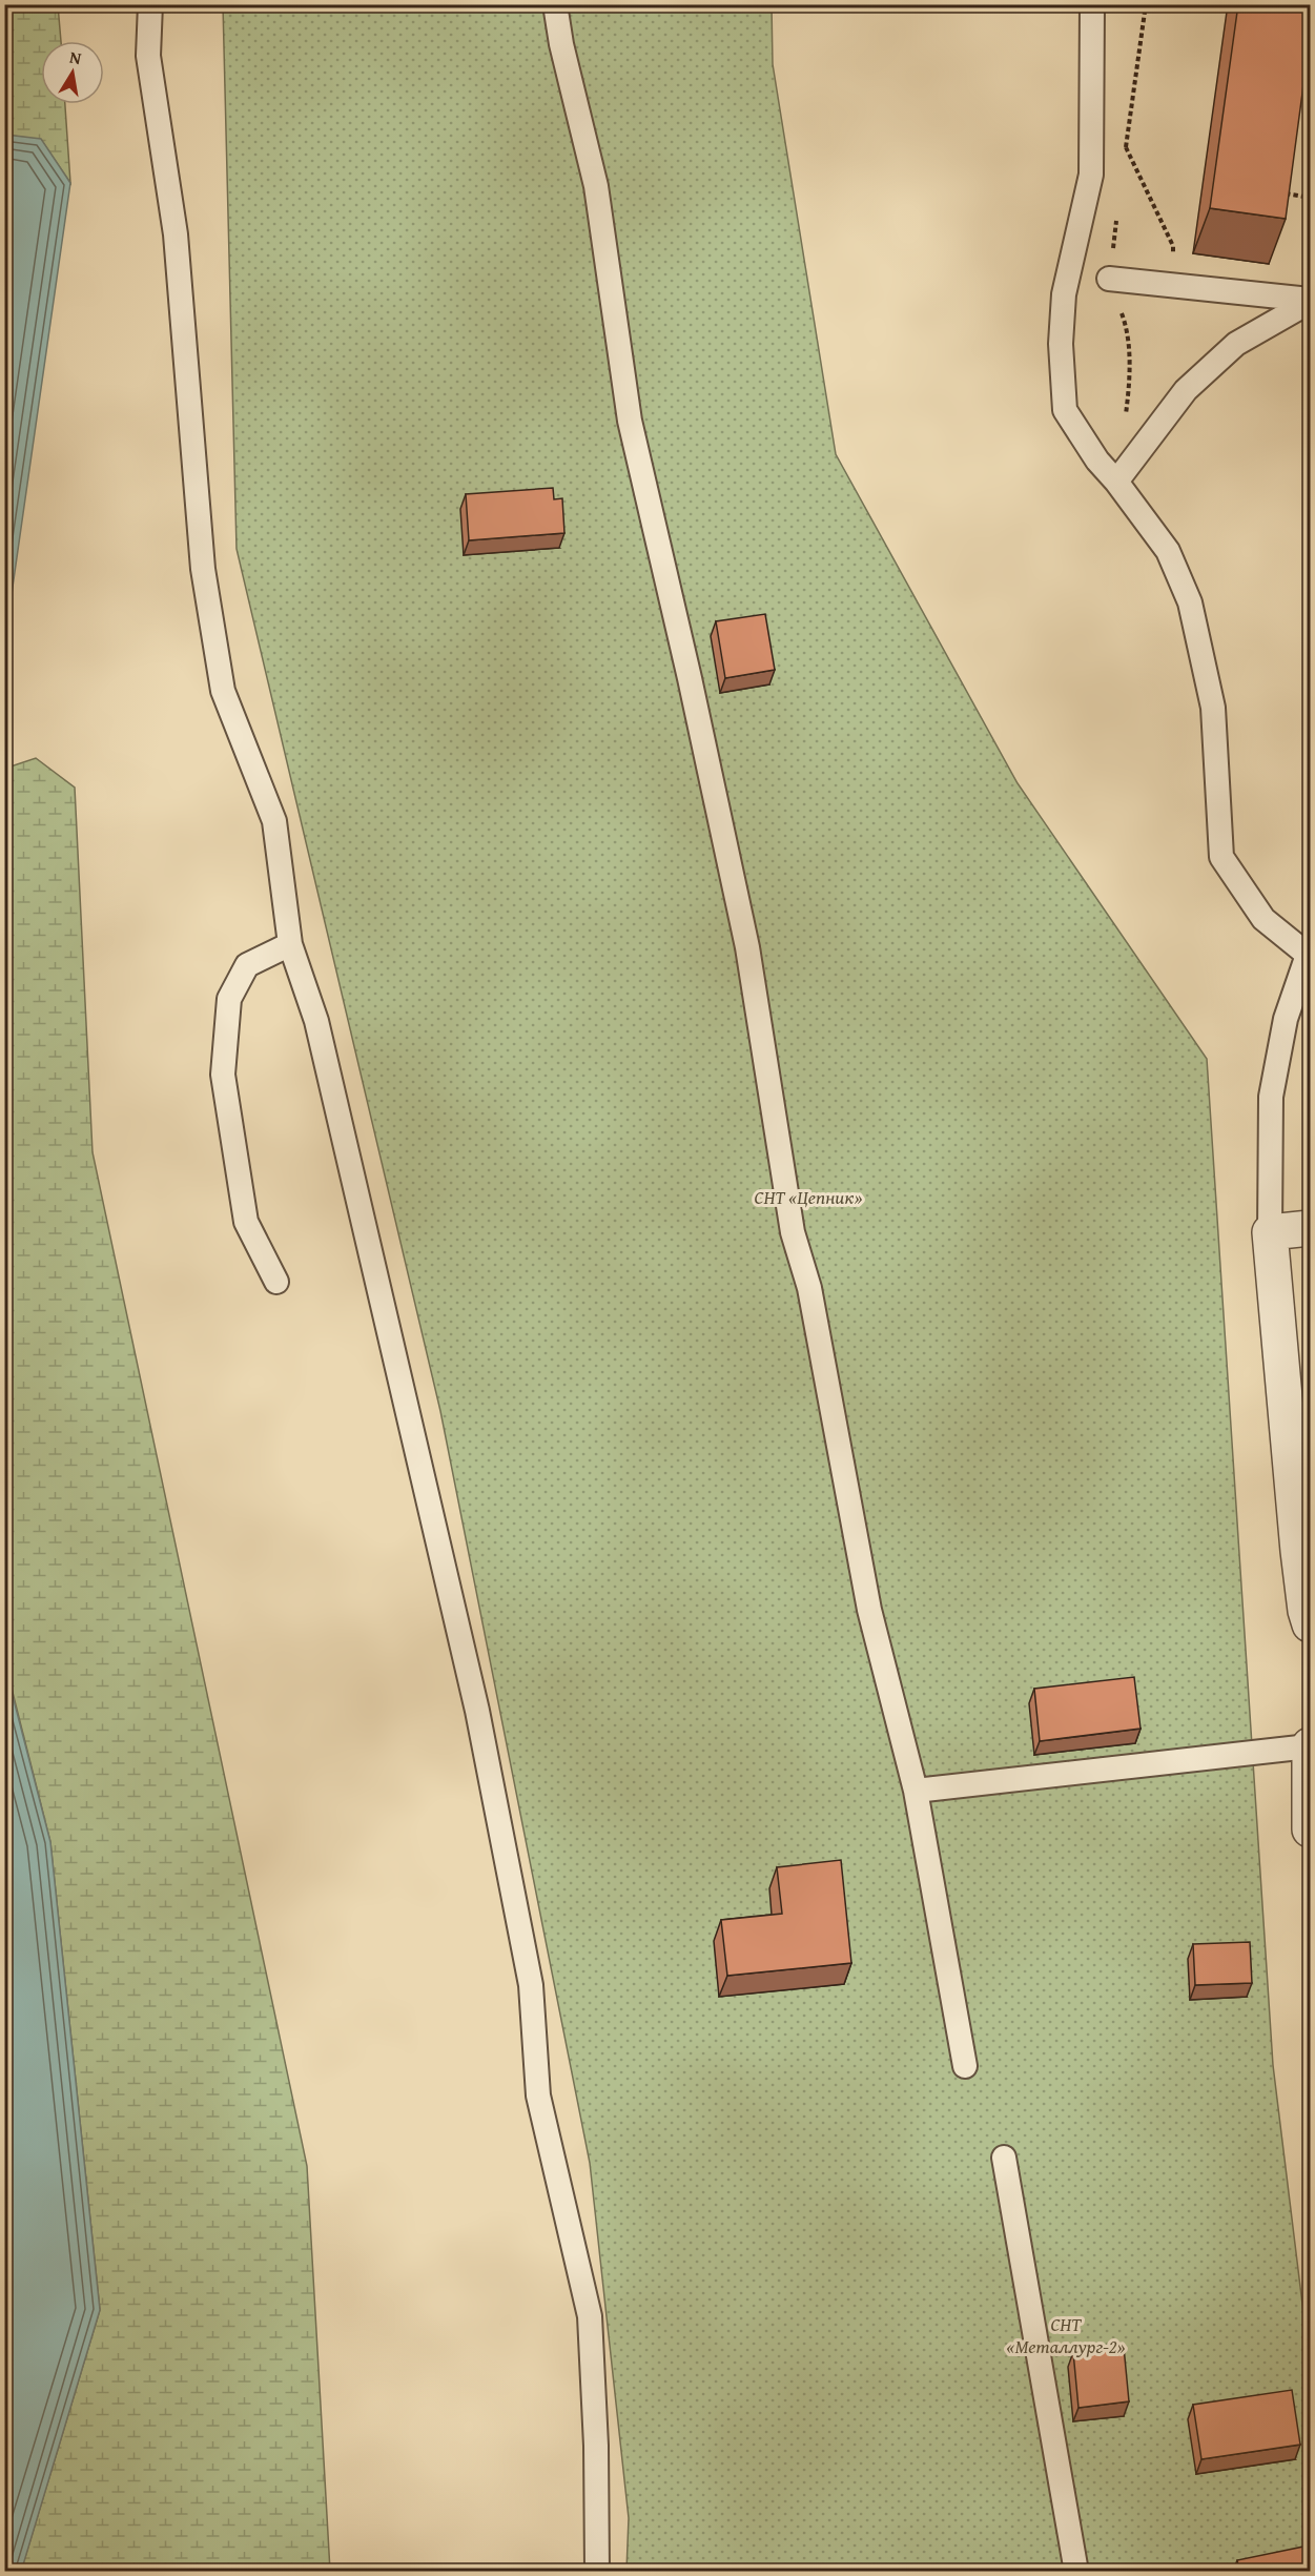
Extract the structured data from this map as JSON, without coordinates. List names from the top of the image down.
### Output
{
  "parks": ["СНТ «Цепник»", "СНТ «Металлург-2»"],
  "north": "top"
}
